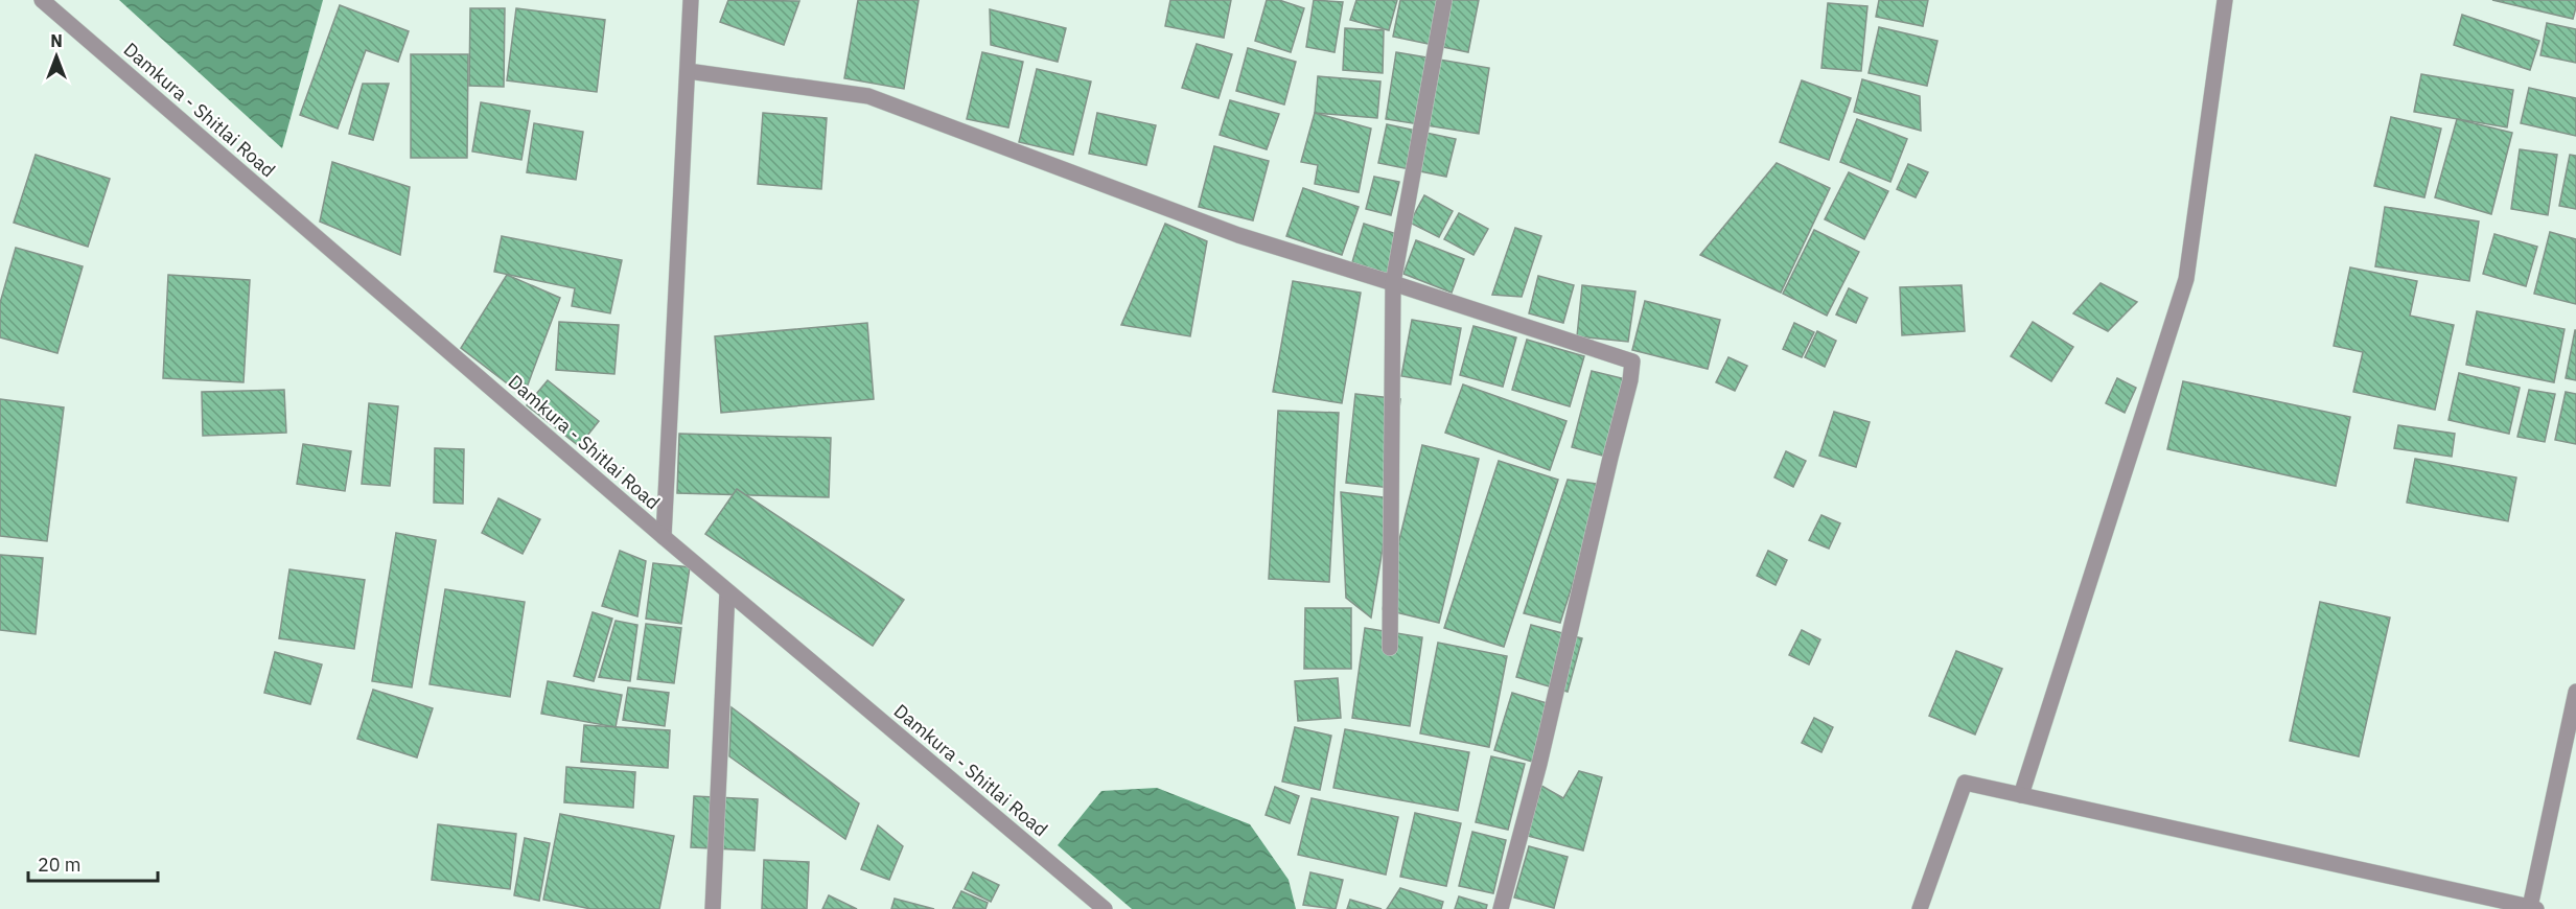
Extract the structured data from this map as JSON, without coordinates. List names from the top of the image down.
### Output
{
  "streets": {
    "street": ["Damkura - Shitlai Road"]
  },
  "scale_bar": "20 m",
  "north": "top"
}
